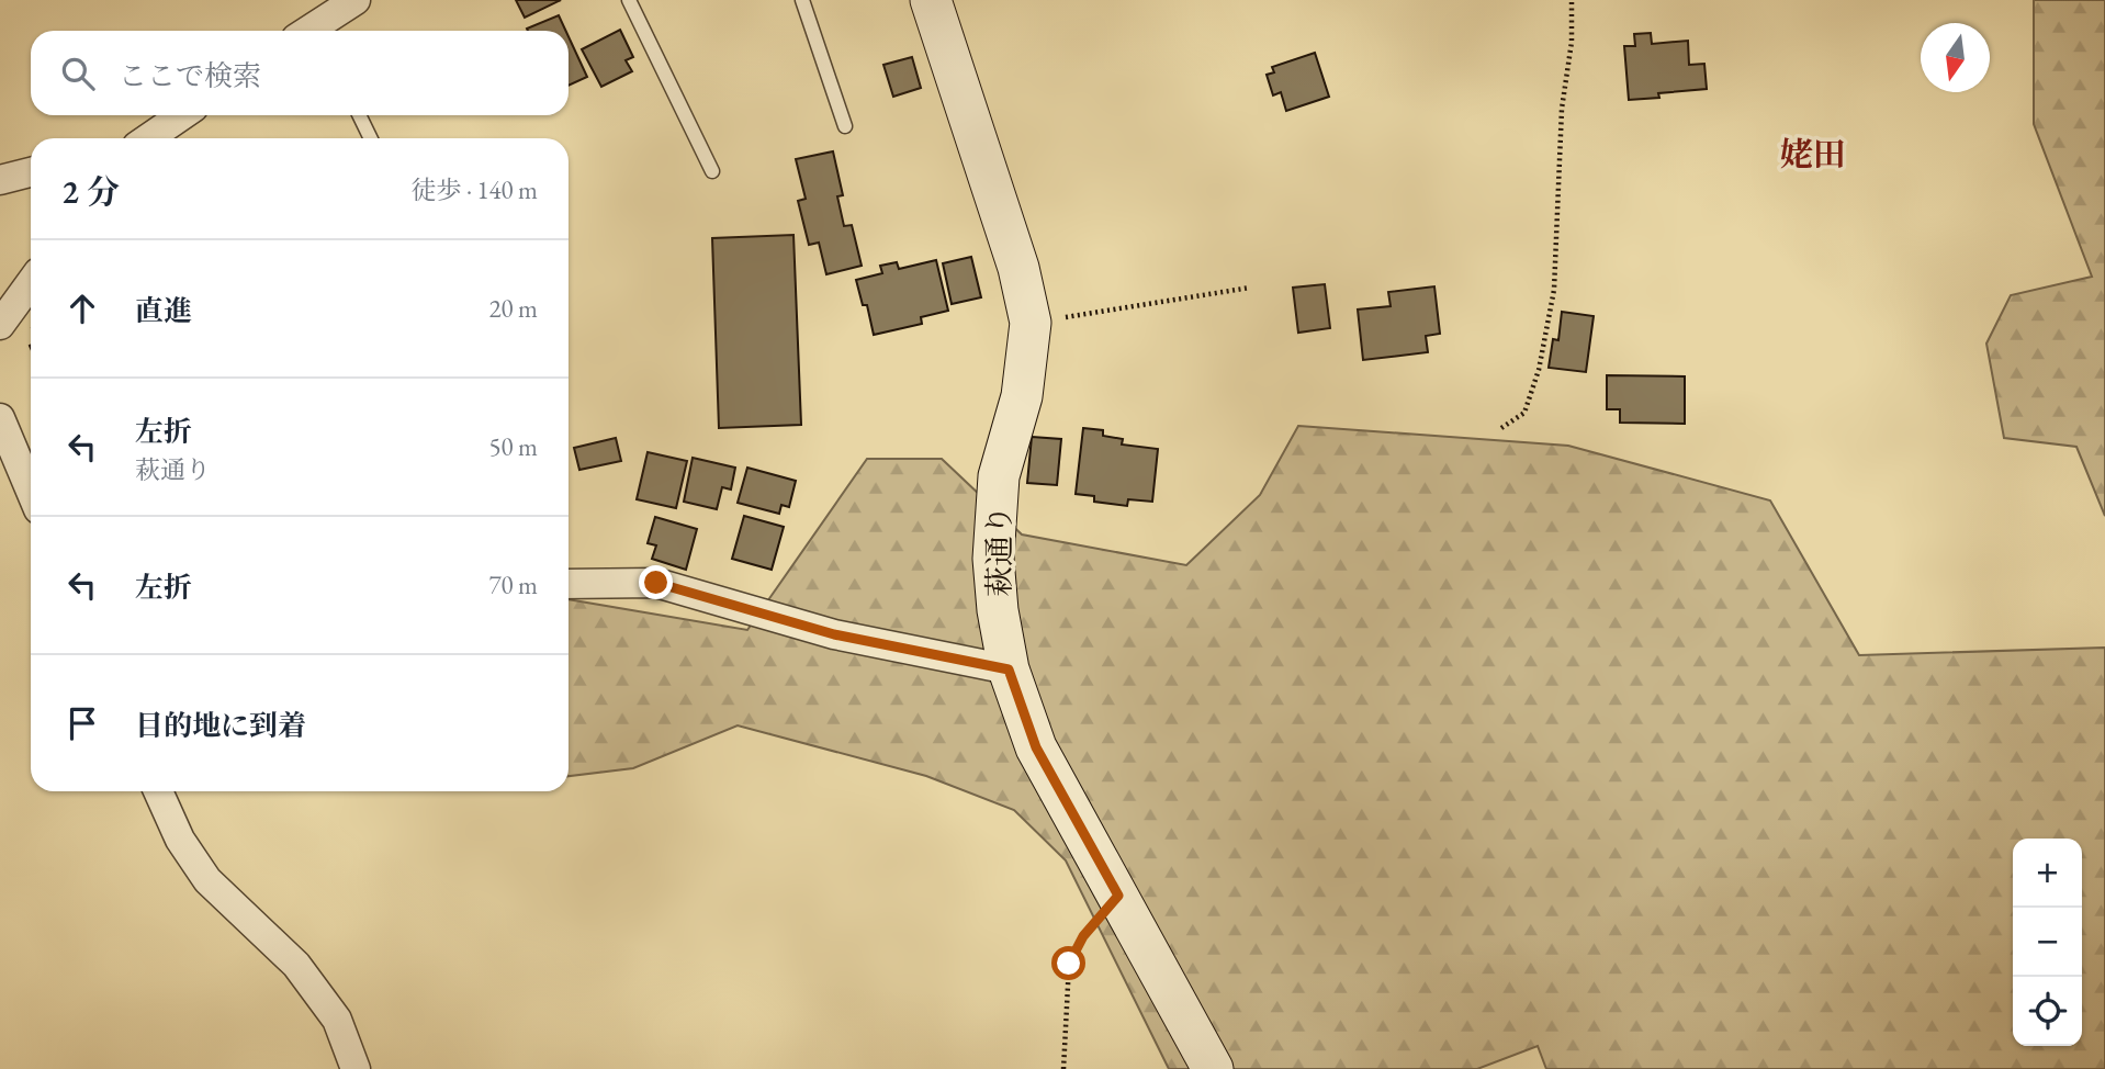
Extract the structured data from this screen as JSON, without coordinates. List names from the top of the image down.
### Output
{
  "streets": {
    "street": ["萩通り"]
  },
  "districts": ["姥田"],
  "north": "bottom",
  "page": {
    "search": "ここで検索",
    "heading": ["2 分", "徒歩 · 140 m"],
    "list": [
      ["直進", "20 m"],
      ["左折", "萩通り", "50 m"],
      ["左折", "70 m"],
      "目的地に到着"
    ],
    "map_buttons": ["+", "−"]
  }
}
